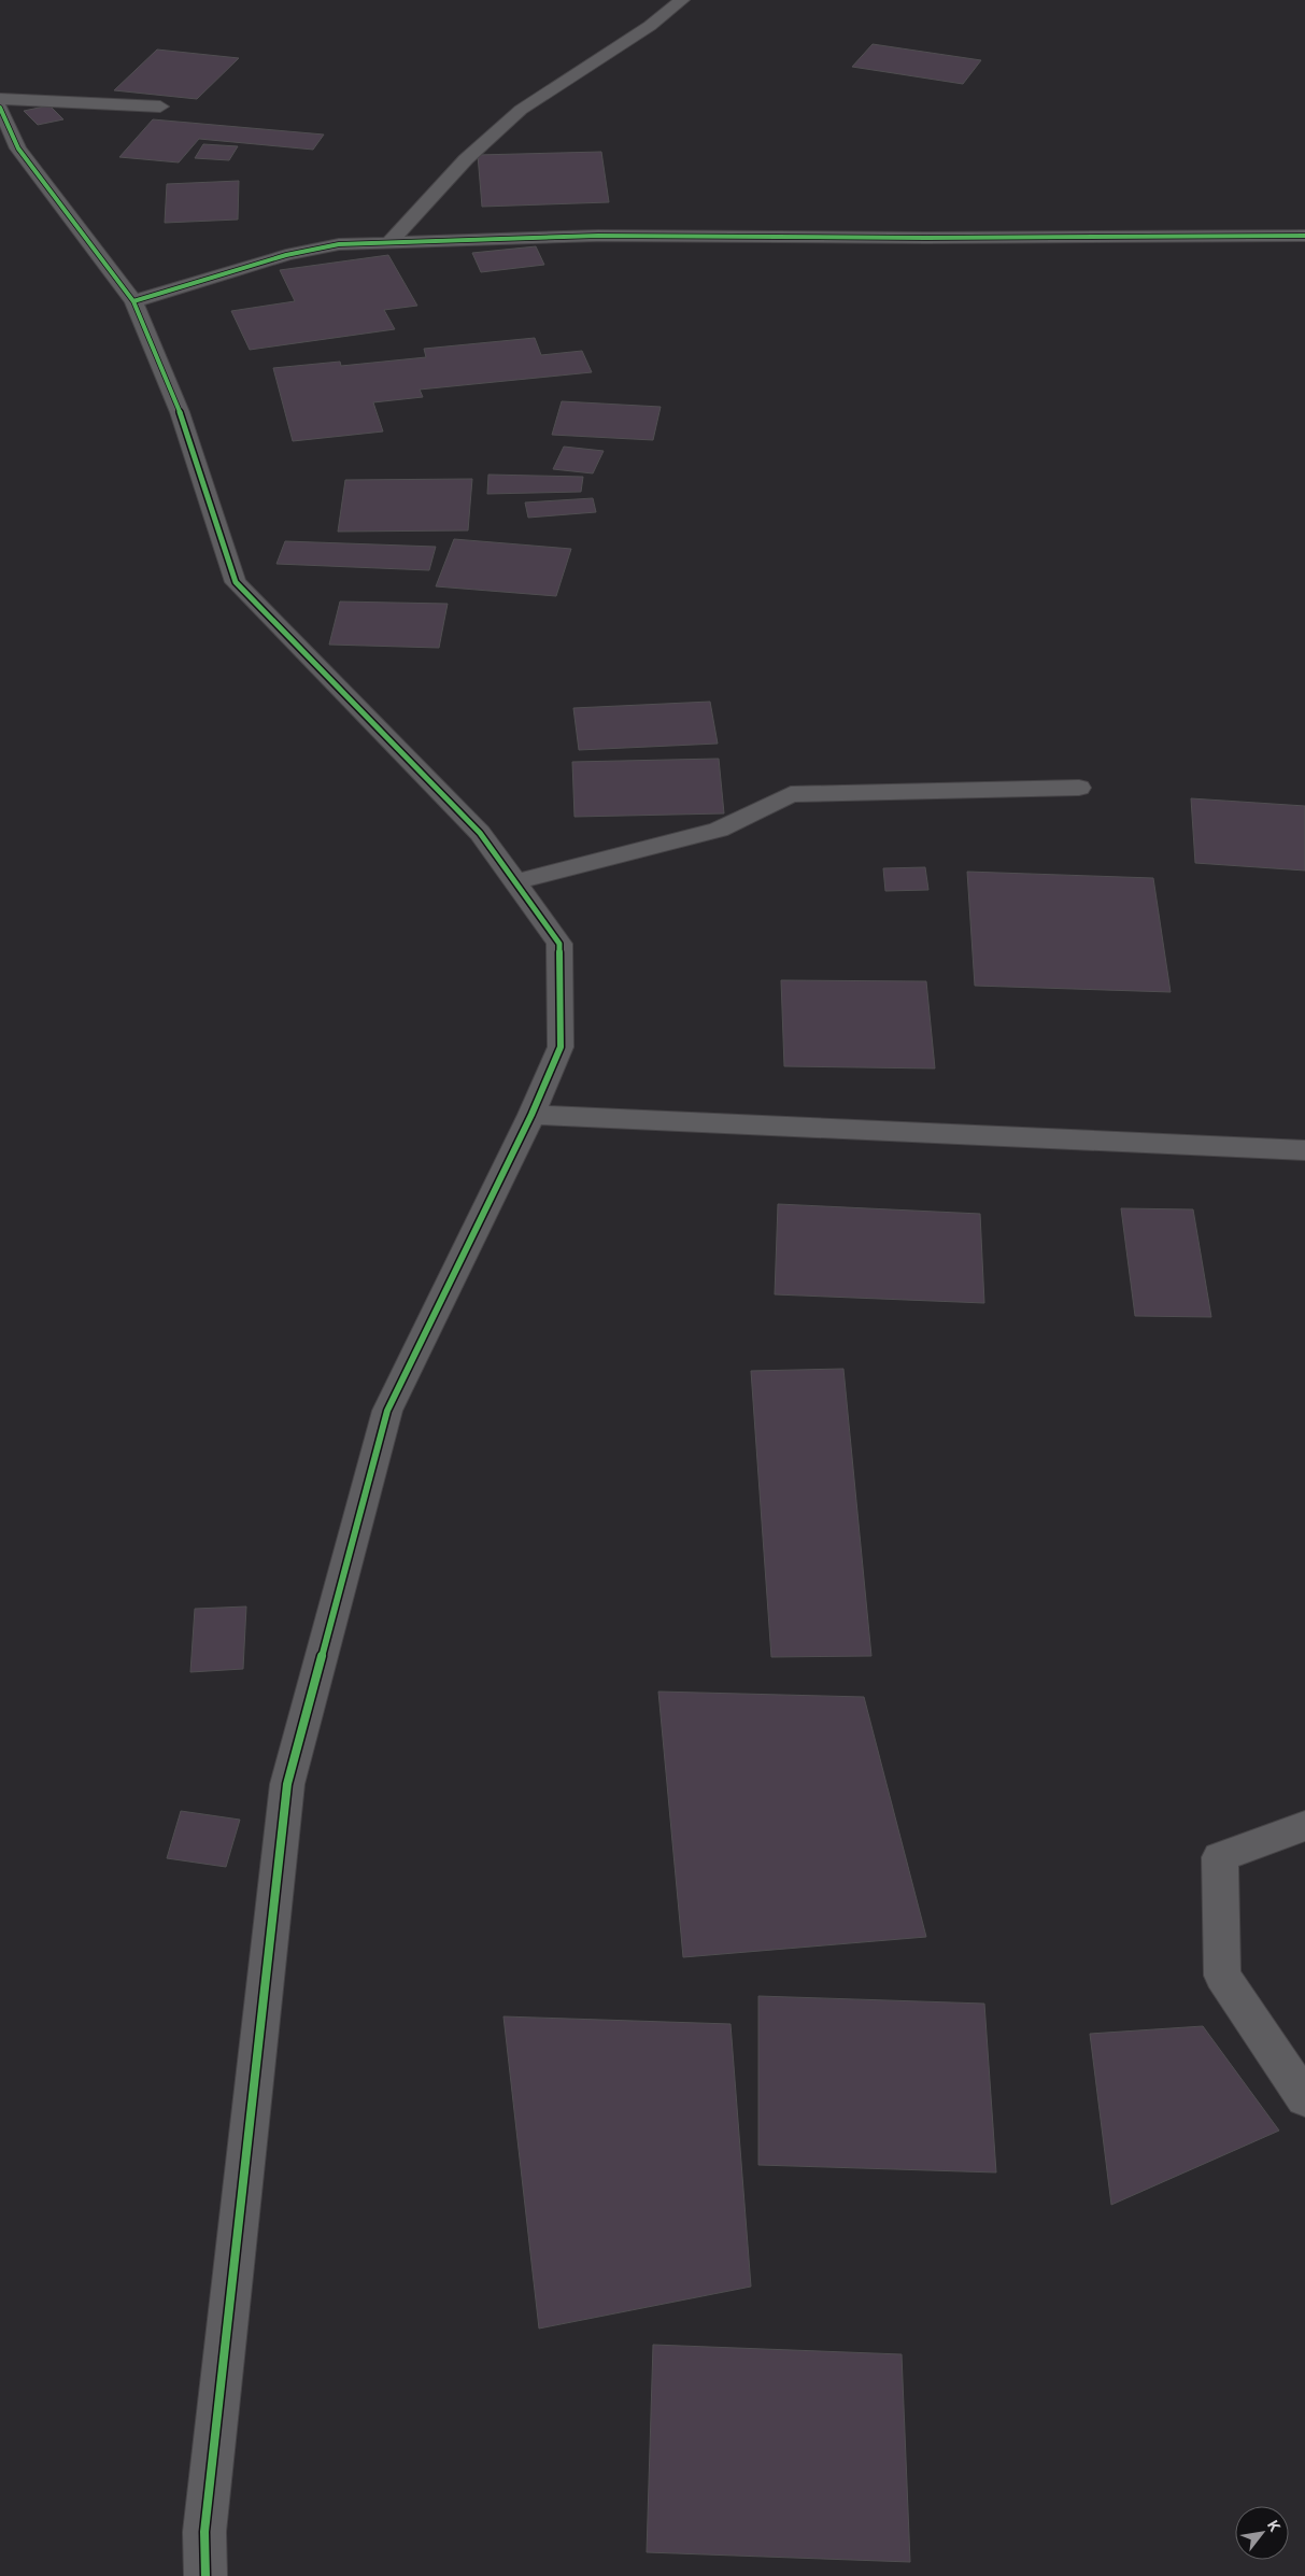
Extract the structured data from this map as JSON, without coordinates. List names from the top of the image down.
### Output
{
  "north": "top right"
}
